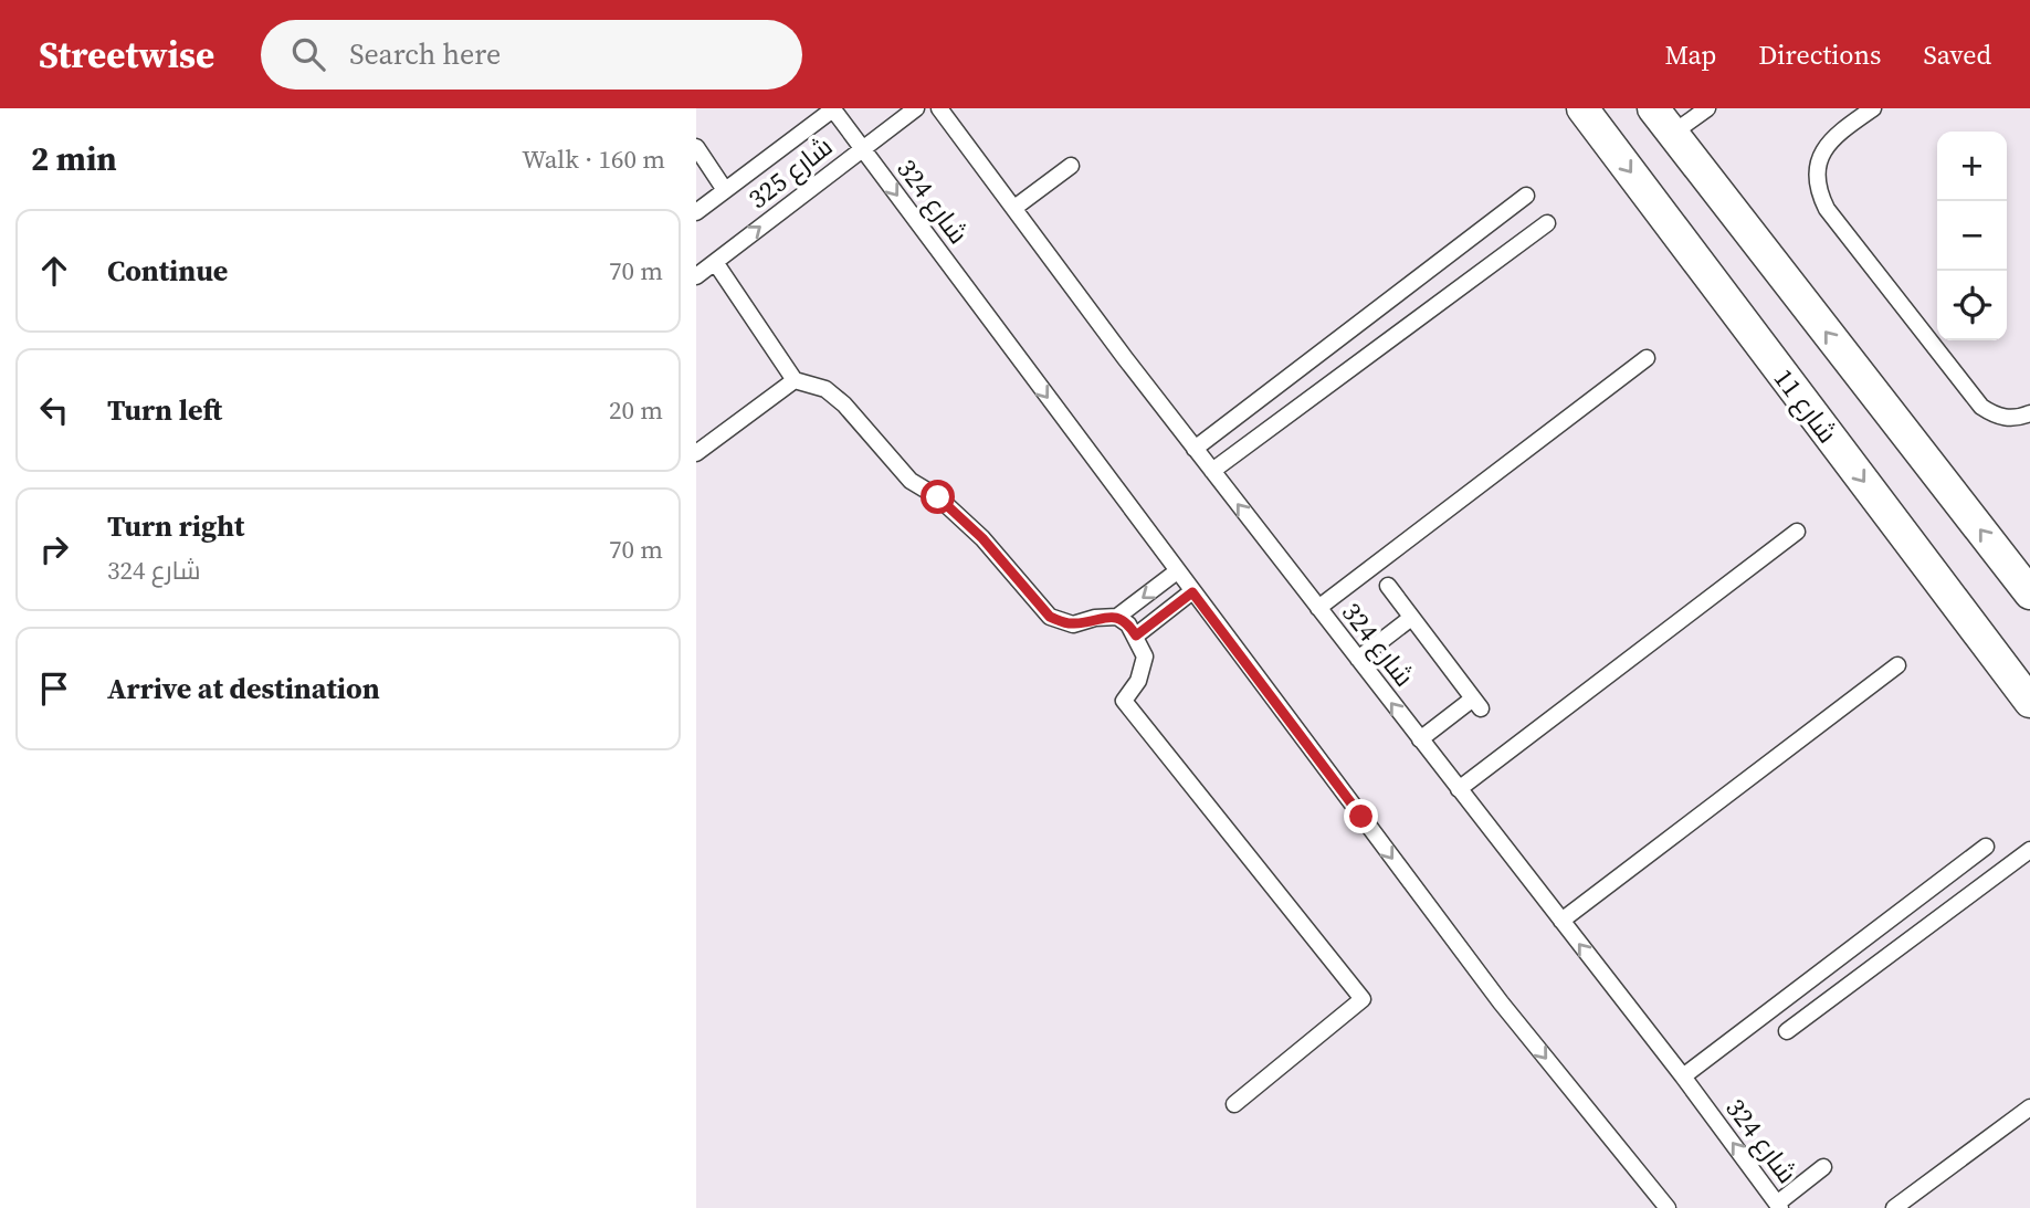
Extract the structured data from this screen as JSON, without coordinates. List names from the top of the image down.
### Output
{
  "streets": {
    "street": ["شارع 11"],
    "lane": ["شارع 325", "شارع 324"]
  },
  "crossings": [
    ["شارع 325", "شارع 324"]
  ],
  "page": {
    "header": "Streetwise",
    "search": "Search here",
    "nav": ["Map", "Directions", "Saved"],
    "heading": ["2 min", "Walk · 160 m"],
    "map_buttons": ["+", "−"],
    "list": [
      ["Continue", "70 m"],
      ["Turn left", "20 m"],
      ["Turn right", "شارع 324", "70 m"],
      "Arrive at destination"
    ]
  }
}
